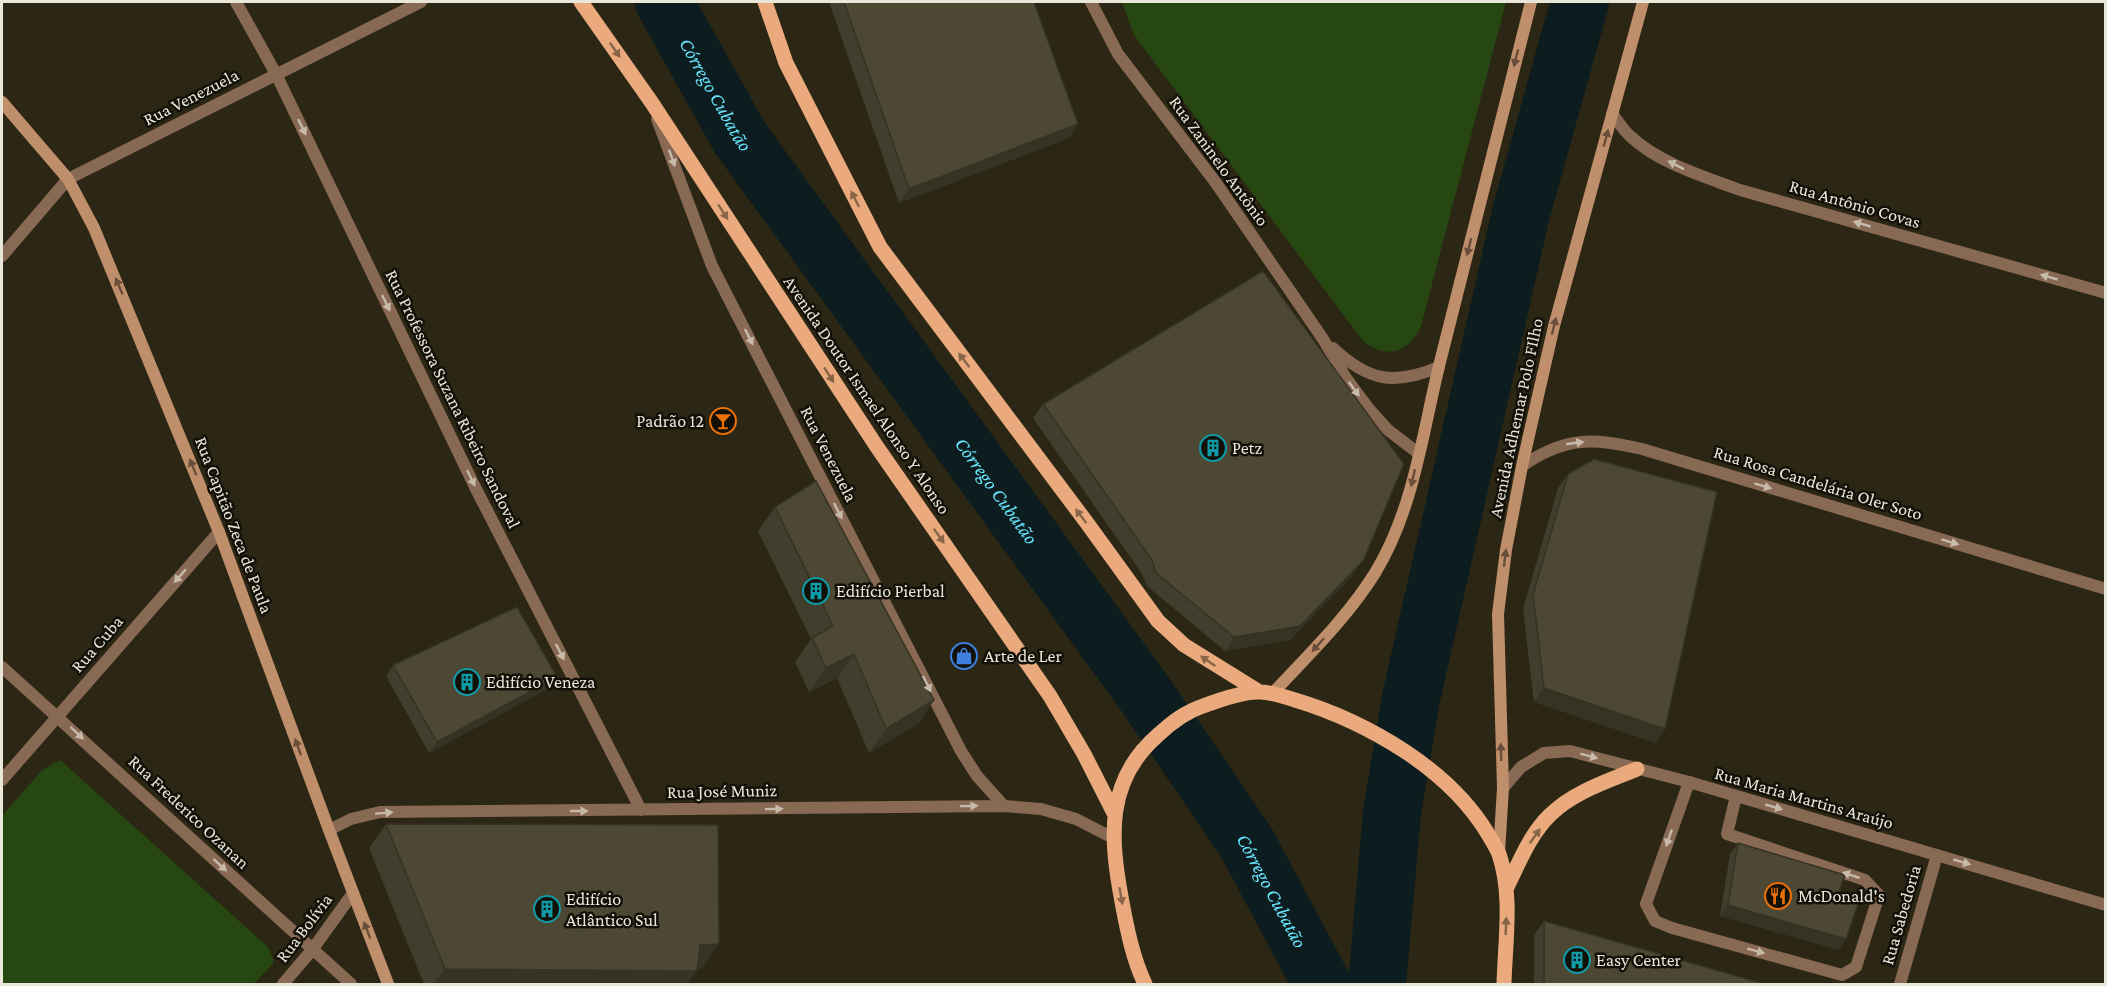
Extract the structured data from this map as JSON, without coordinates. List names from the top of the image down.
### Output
{
  "streets": {
    "main road": ["Avenida Doutor Ismael Alonso Y Alonso"],
    "street": [
      "Rua Venezuela",
      "Rua Zaninelo Antônio",
      "Rua Antônio Covas",
      "Rua Professora Suzana Ribeiro Sandoval",
      "Avenida Adhemar Polo FIlho",
      "Rua Rosa Candelária Oler Soto",
      "Rua Capitão Zeca de Paula",
      "Rua Cuba",
      "Rua José Muniz",
      "Rua Maria Martins Araújo",
      "Rua Frederico Ozanan",
      "Rua Sabedoria",
      "Rua Bolívia"
    ]
  },
  "crossings": [
    ["Rua Venezuela", "Avenida Doutor Ismael Alonso Y Alonso"],
    ["Rua Venezuela", "Rua Professora Suzana Ribeiro Sandoval"],
    ["Rua Venezuela", "Rua Capitão Zeca de Paula"],
    ["Rua Venezuela", "Rua José Muniz"],
    ["Rua Antônio Covas", "Avenida Adhemar Polo FIlho"],
    ["Rua Professora Suzana Ribeiro Sandoval", "Rua José Muniz"],
    ["Avenida Adhemar Polo FIlho", "Rua Rosa Candelária Oler Soto"],
    ["Avenida Adhemar Polo FIlho", "Rua Maria Martins Araújo"],
    ["Rua Capitão Zeca de Paula", "Rua Cuba"],
    ["Rua Capitão Zeca de Paula", "Rua José Muniz"],
    ["Rua Capitão Zeca de Paula", "Rua Bolívia"],
    ["Rua Cuba", "Rua Frederico Ozanan"],
    ["Rua Maria Martins Araújo", "Rua Sabedoria"],
    ["Rua Frederico Ozanan", "Rua Bolívia"]
  ],
  "one_way": [
    "Rua Venezuela",
    "Rua Antônio Covas",
    "Rua Professora Suzana Ribeiro Sandoval",
    "Rua Rosa Candelária Oler Soto",
    "Rua Capitão Zeca de Paula",
    "Rua Cuba",
    "Rua José Muniz",
    "Rua Maria Martins Araújo",
    "Rua Frederico Ozanan"
  ],
  "water": ["Córrego Cubatão"],
  "places": {
    "bar": ["Padrão 12"],
    "building": [
      "Petz",
      "Edifício Pierbal",
      "Edifício Veneza",
      "Edifício Atlântico Sul",
      "Easy Center"
    ],
    "shop": ["Arte de Ler"],
    "restaurant": ["McDonald's"]
  }
}
